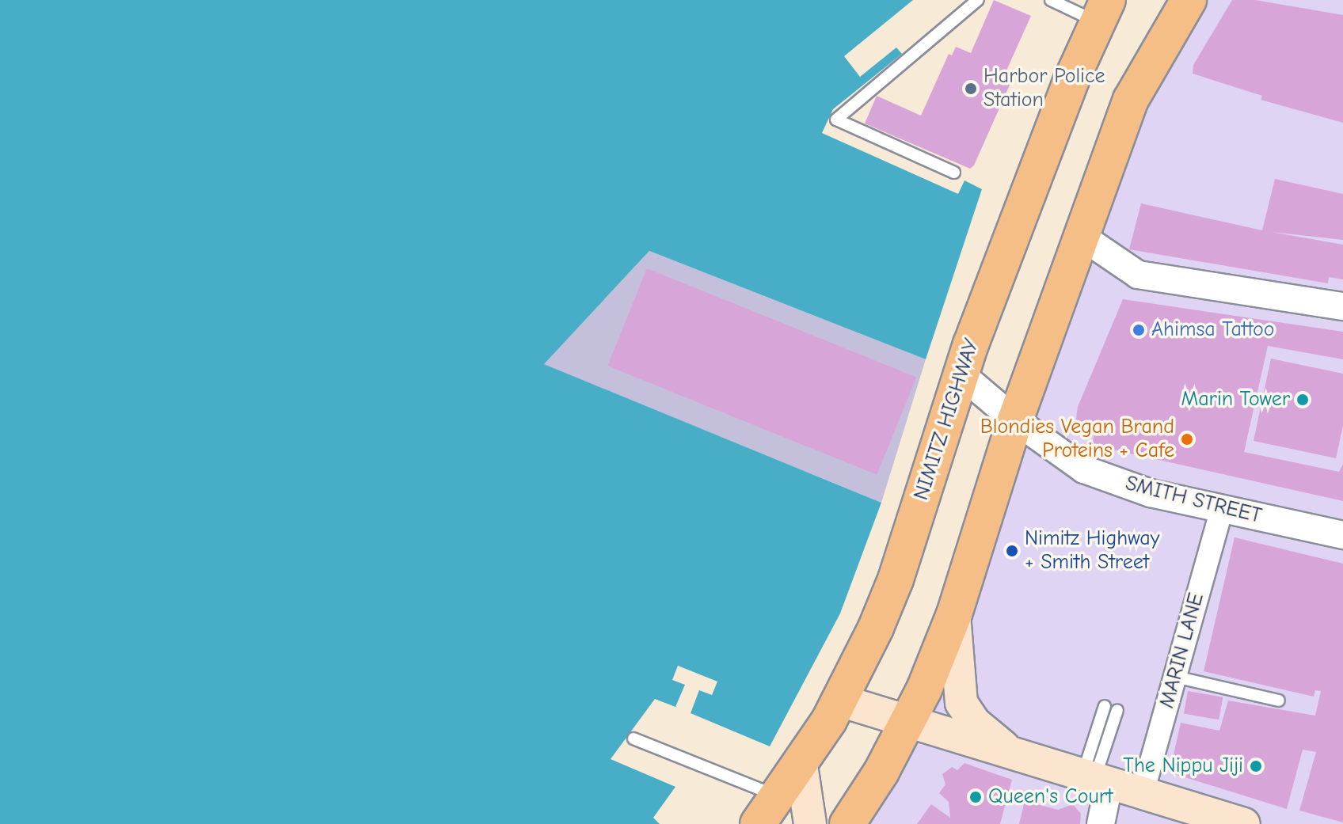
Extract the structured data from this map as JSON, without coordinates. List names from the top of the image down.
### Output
{
  "streets": {
    "main road": ["NIMITZ HIGHWAY"],
    "street": ["SMITH STREET", "MARIN LANE"]
  },
  "crossings": [
    ["NIMITZ HIGHWAY", "SMITH STREET"],
    ["SMITH STREET", "MARIN LANE"]
  ],
  "places": [
    "Harbor Police Station",
    "Ahimsa Tattoo",
    "Marin Tower",
    "Blondies Vegan Brand Proteins + Cafe",
    "Nimitz Highway + Smith Street",
    "The Nippu Jiji",
    "Queen's Court"
  ]
}
